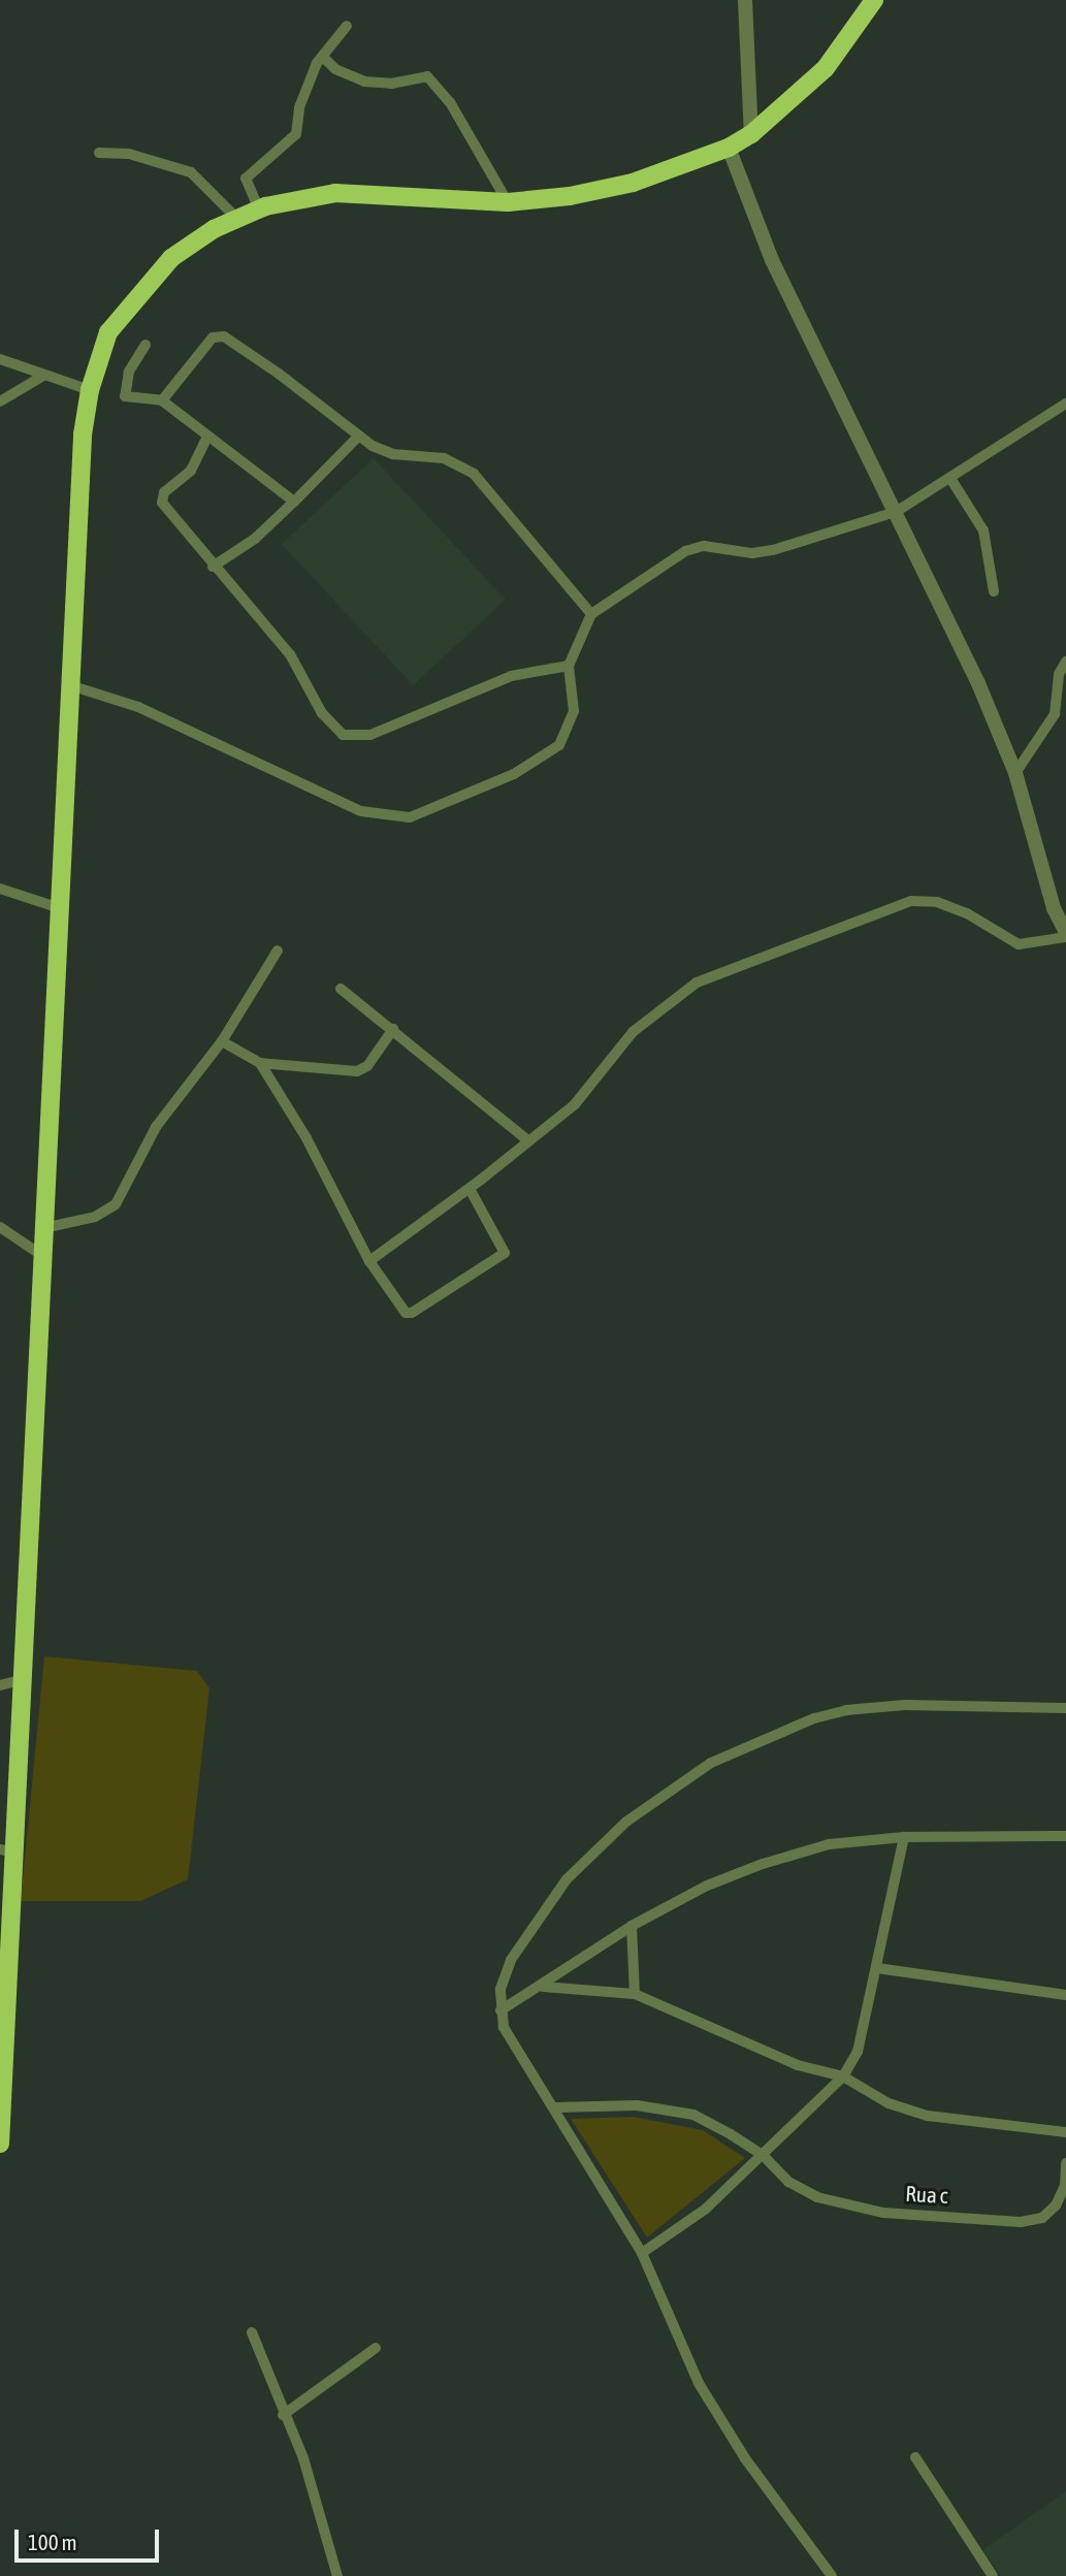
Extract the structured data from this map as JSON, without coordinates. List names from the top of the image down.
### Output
{
  "streets": {
    "street": ["Rua c"]
  },
  "scale_bar": "100 m"
}
